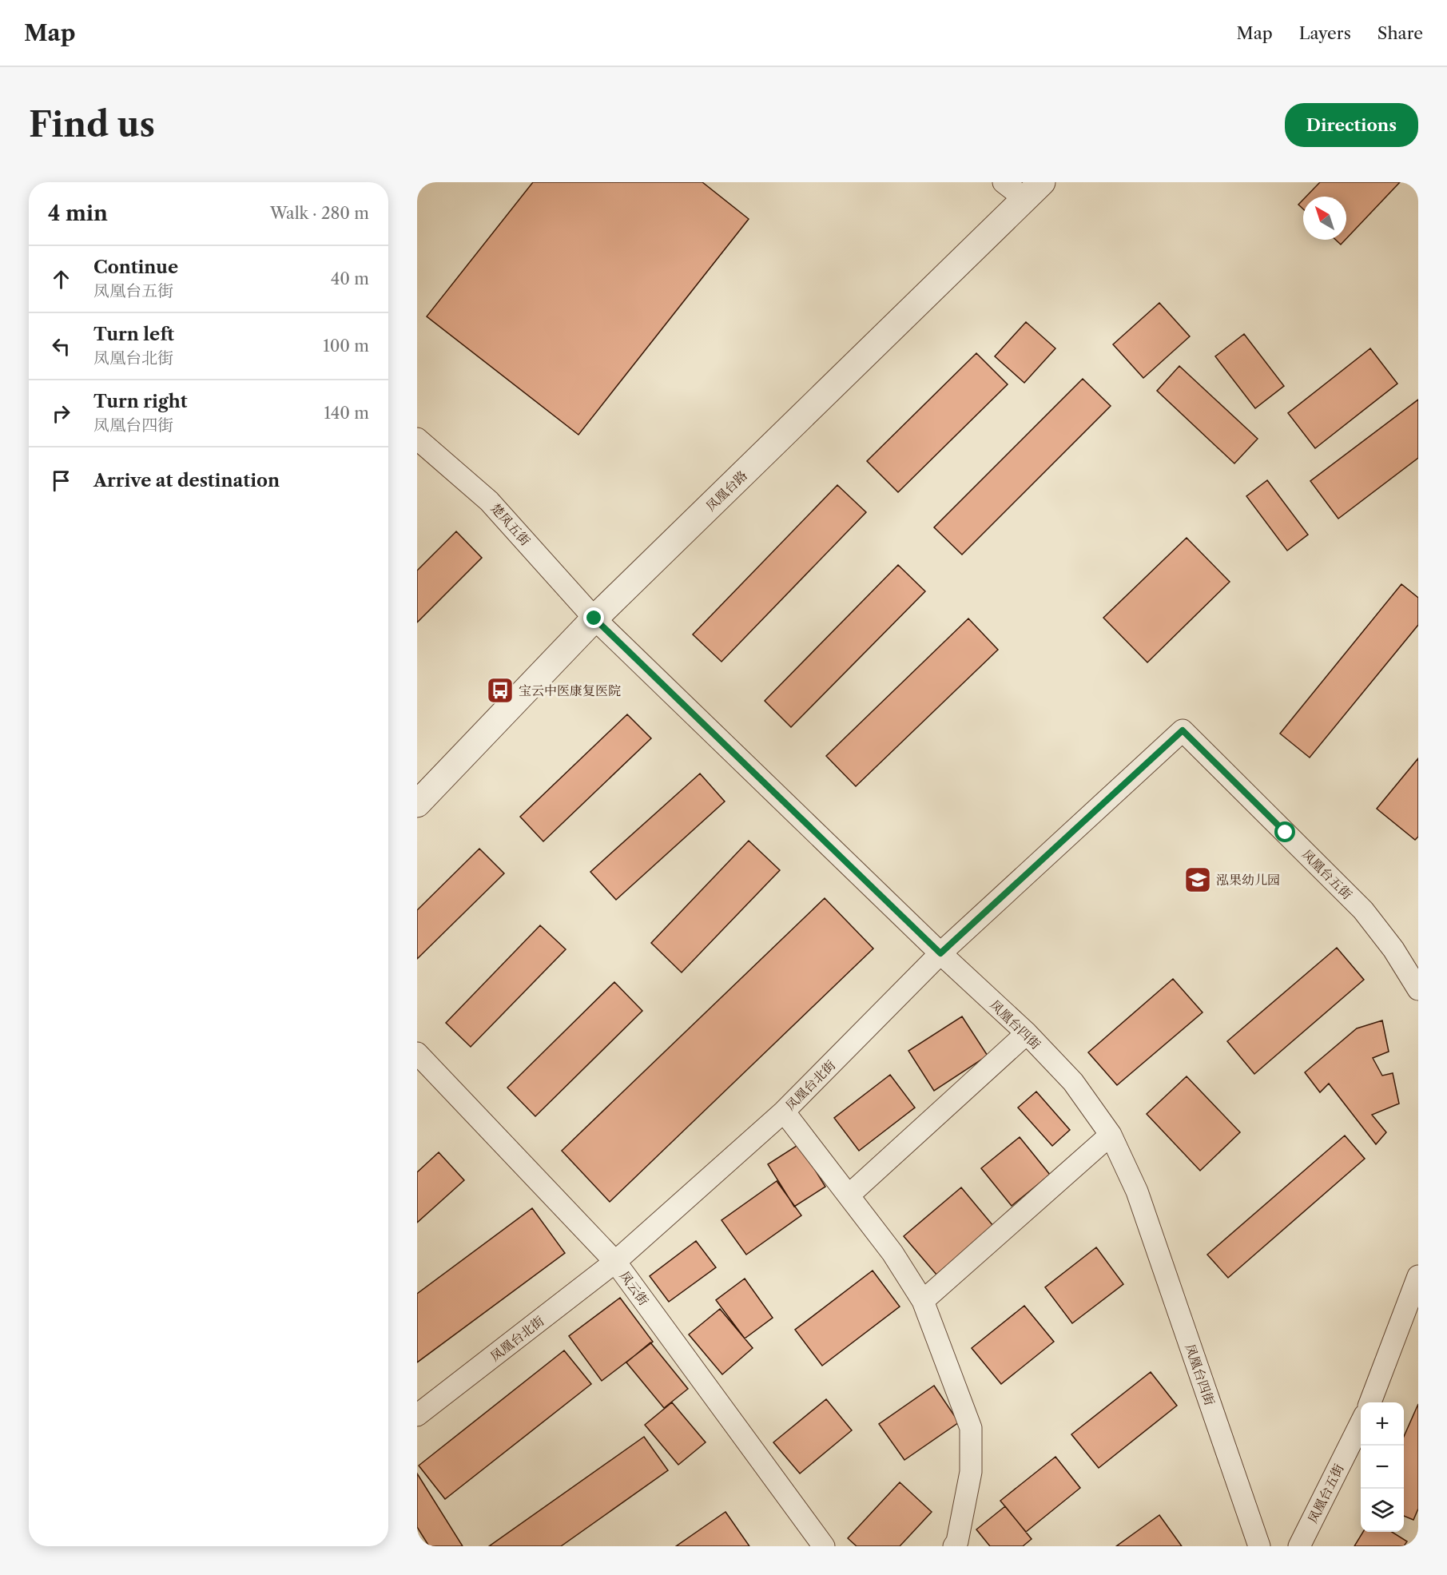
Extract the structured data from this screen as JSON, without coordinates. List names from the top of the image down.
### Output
{
  "streets": {
    "street": [
      "凤凰台路",
      "楚凤五街",
      "凤凰台五街",
      "凤凰台四街",
      "凤凰台北街",
      "凤云街"
    ]
  },
  "crossings": [
    ["凤凰台路", "楚凤五街"],
    ["凤凰台路", "凤凰台四街"],
    ["楚凤五街", "凤凰台四街"],
    ["凤凰台五街", "凤凰台北街"],
    ["凤凰台四街", "凤凰台北街"],
    ["凤凰台北街", "凤云街"]
  ],
  "places": {
    "bus stop": ["宝云中医康复医院"],
    "school or university": ["泓果幼儿园"]
  },
  "north": "top left",
  "page": {
    "header": "Map",
    "nav": ["Map", "Layers", "Share"],
    "buttons": "Directions",
    "title": "Find us",
    "heading": ["4 min", "Walk · 280 m"],
    "list": [
      ["Continue", "凤凰台五街", "40 m"],
      ["Turn left", "凤凰台北街", "100 m"],
      ["Turn right", "凤凰台四街", "140 m"],
      "Arrive at destination"
    ],
    "map_buttons": ["+", "−"]
  }
}
